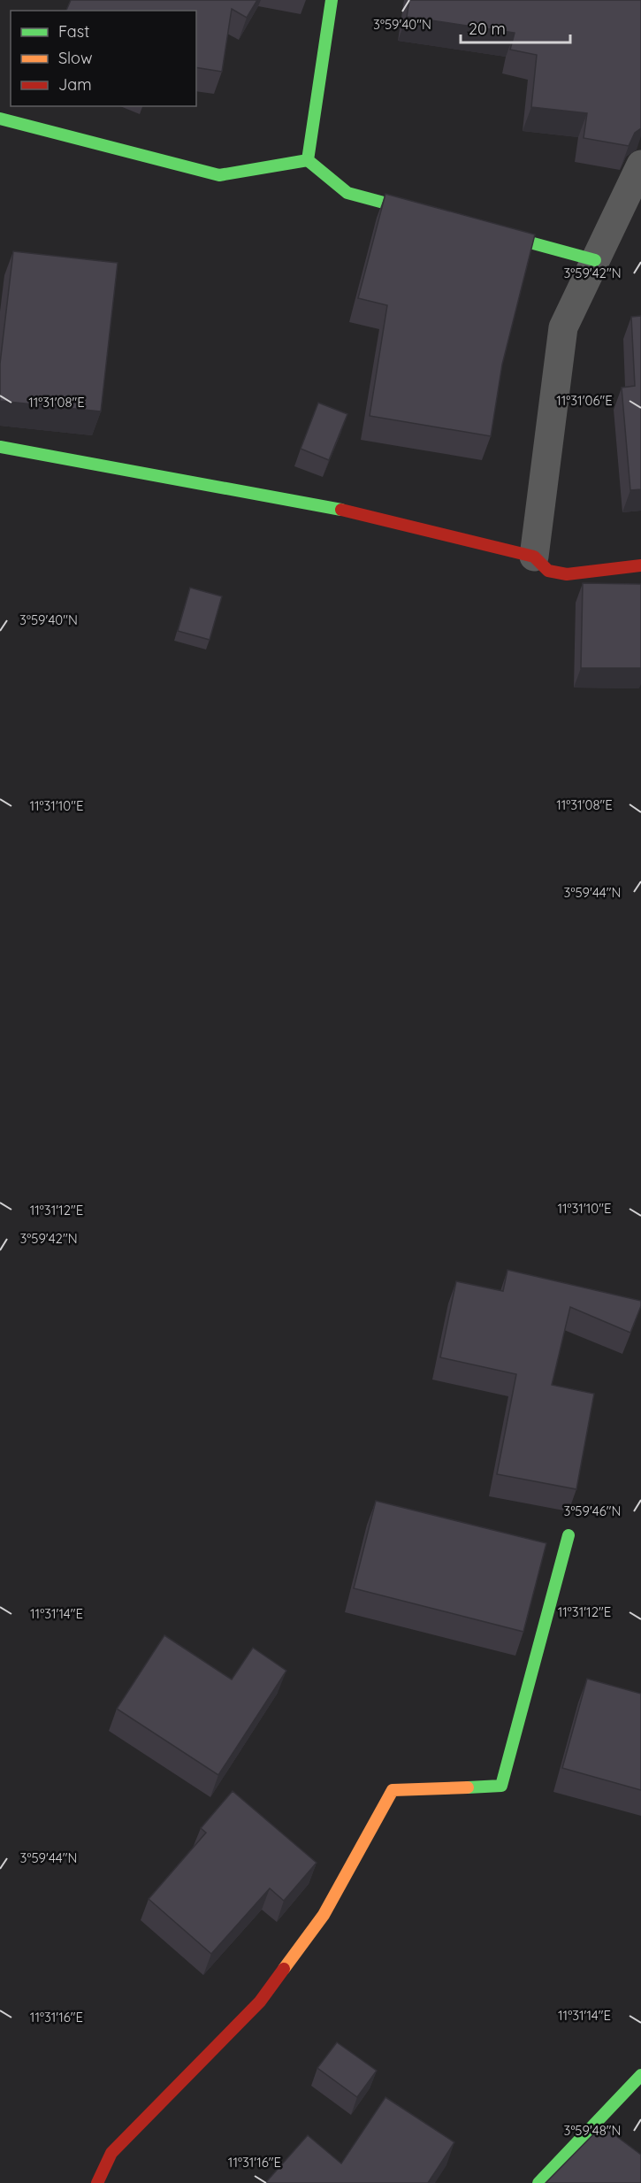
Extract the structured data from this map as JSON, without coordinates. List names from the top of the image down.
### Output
{
  "legend": ["Fast", "Slow", "Jam"],
  "scale_bar": "20 m",
  "coordinates": [
    "3°59'40\"N",
    "3°59'42\"N",
    "11°31'06\"E",
    "11°31'08\"E",
    "11°31'10\"E",
    "3°59'44\"N",
    "11°31'12\"E",
    "3°59'46\"N",
    "11°31'14\"E",
    "11°31'16\"E",
    "3°59'48\"N"
  ]
}
